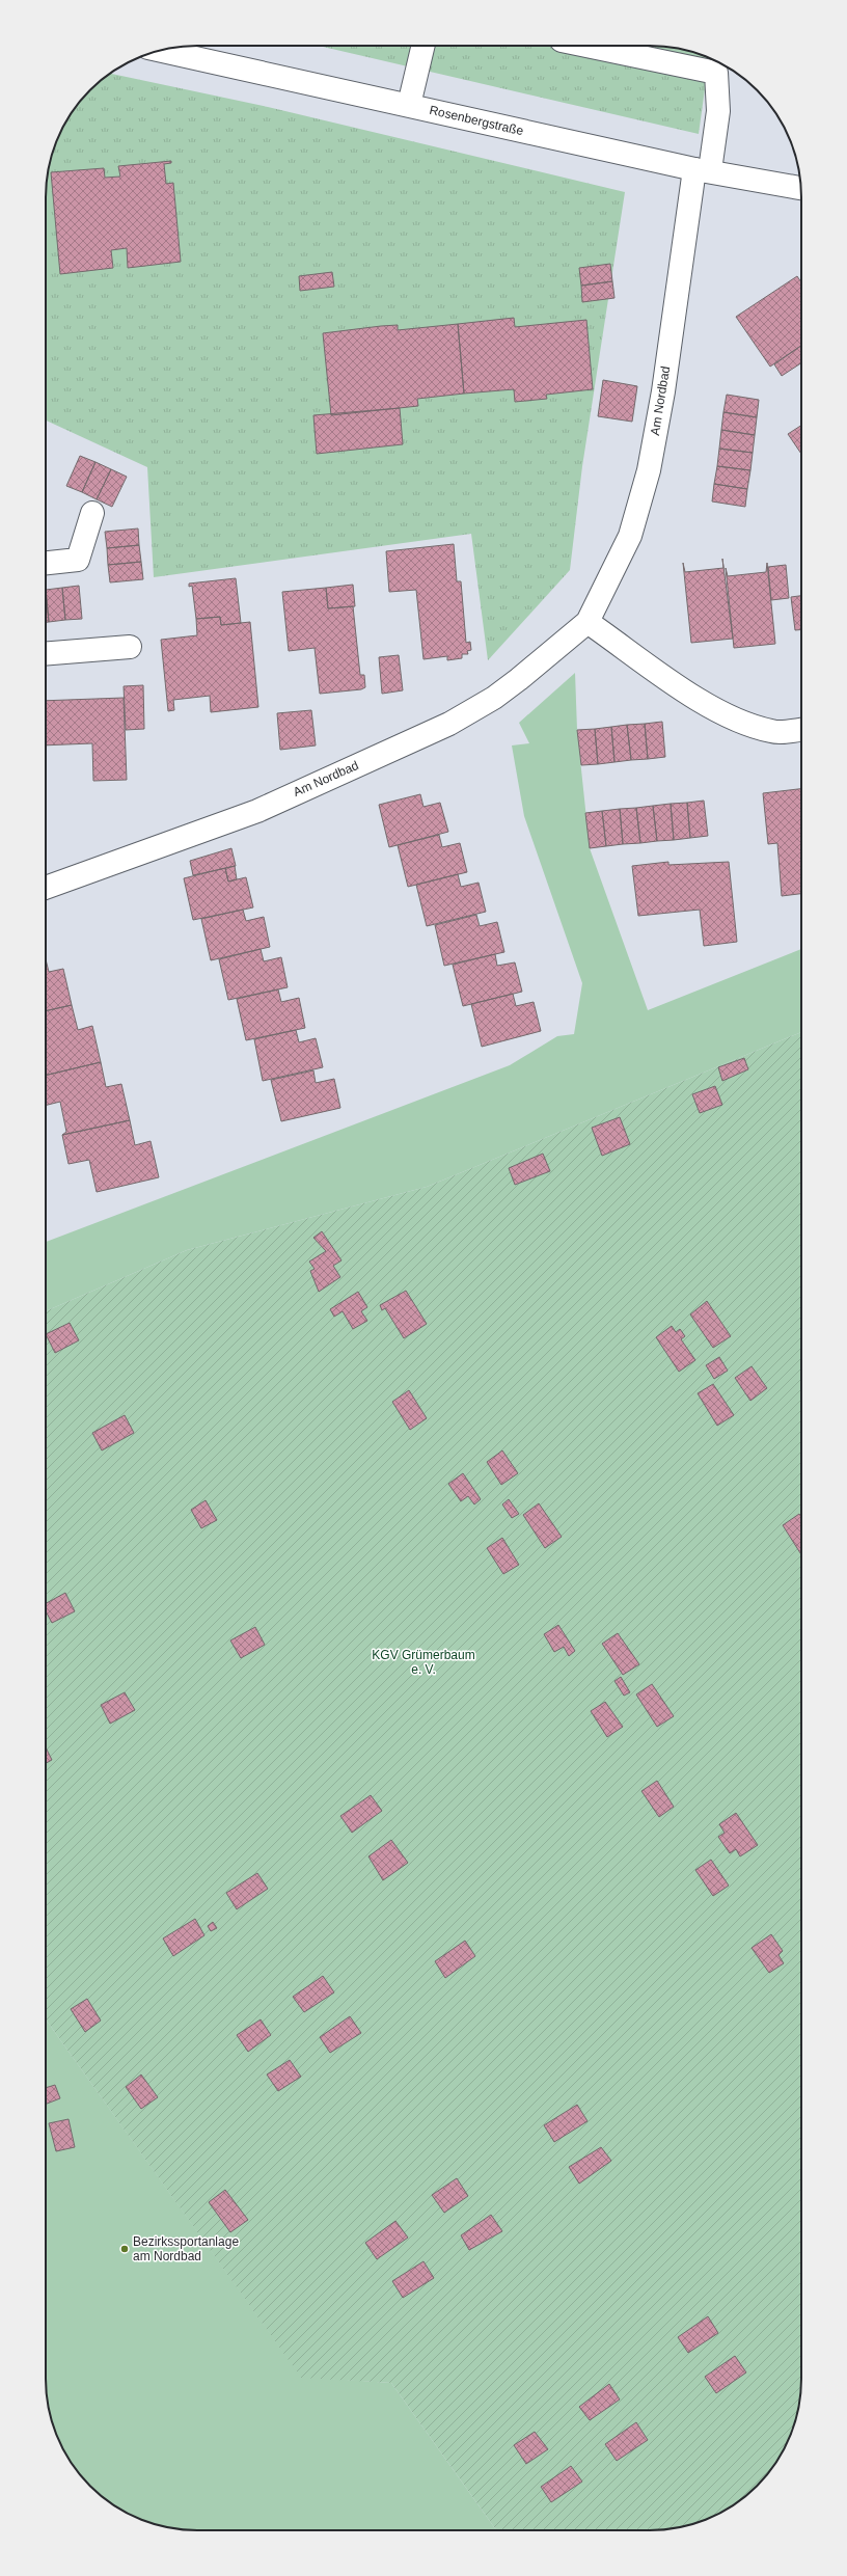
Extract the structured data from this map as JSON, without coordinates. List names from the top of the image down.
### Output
{
  "streets": {
    "street": ["Rosenbergstraße", "Am Nordbad"]
  },
  "crossings": [
    ["Rosenbergstraße", "Am Nordbad"]
  ],
  "parks": ["KGV Grümerbaum e. V."],
  "places": ["Bezirkssportanlage am Nordbad"]
}
